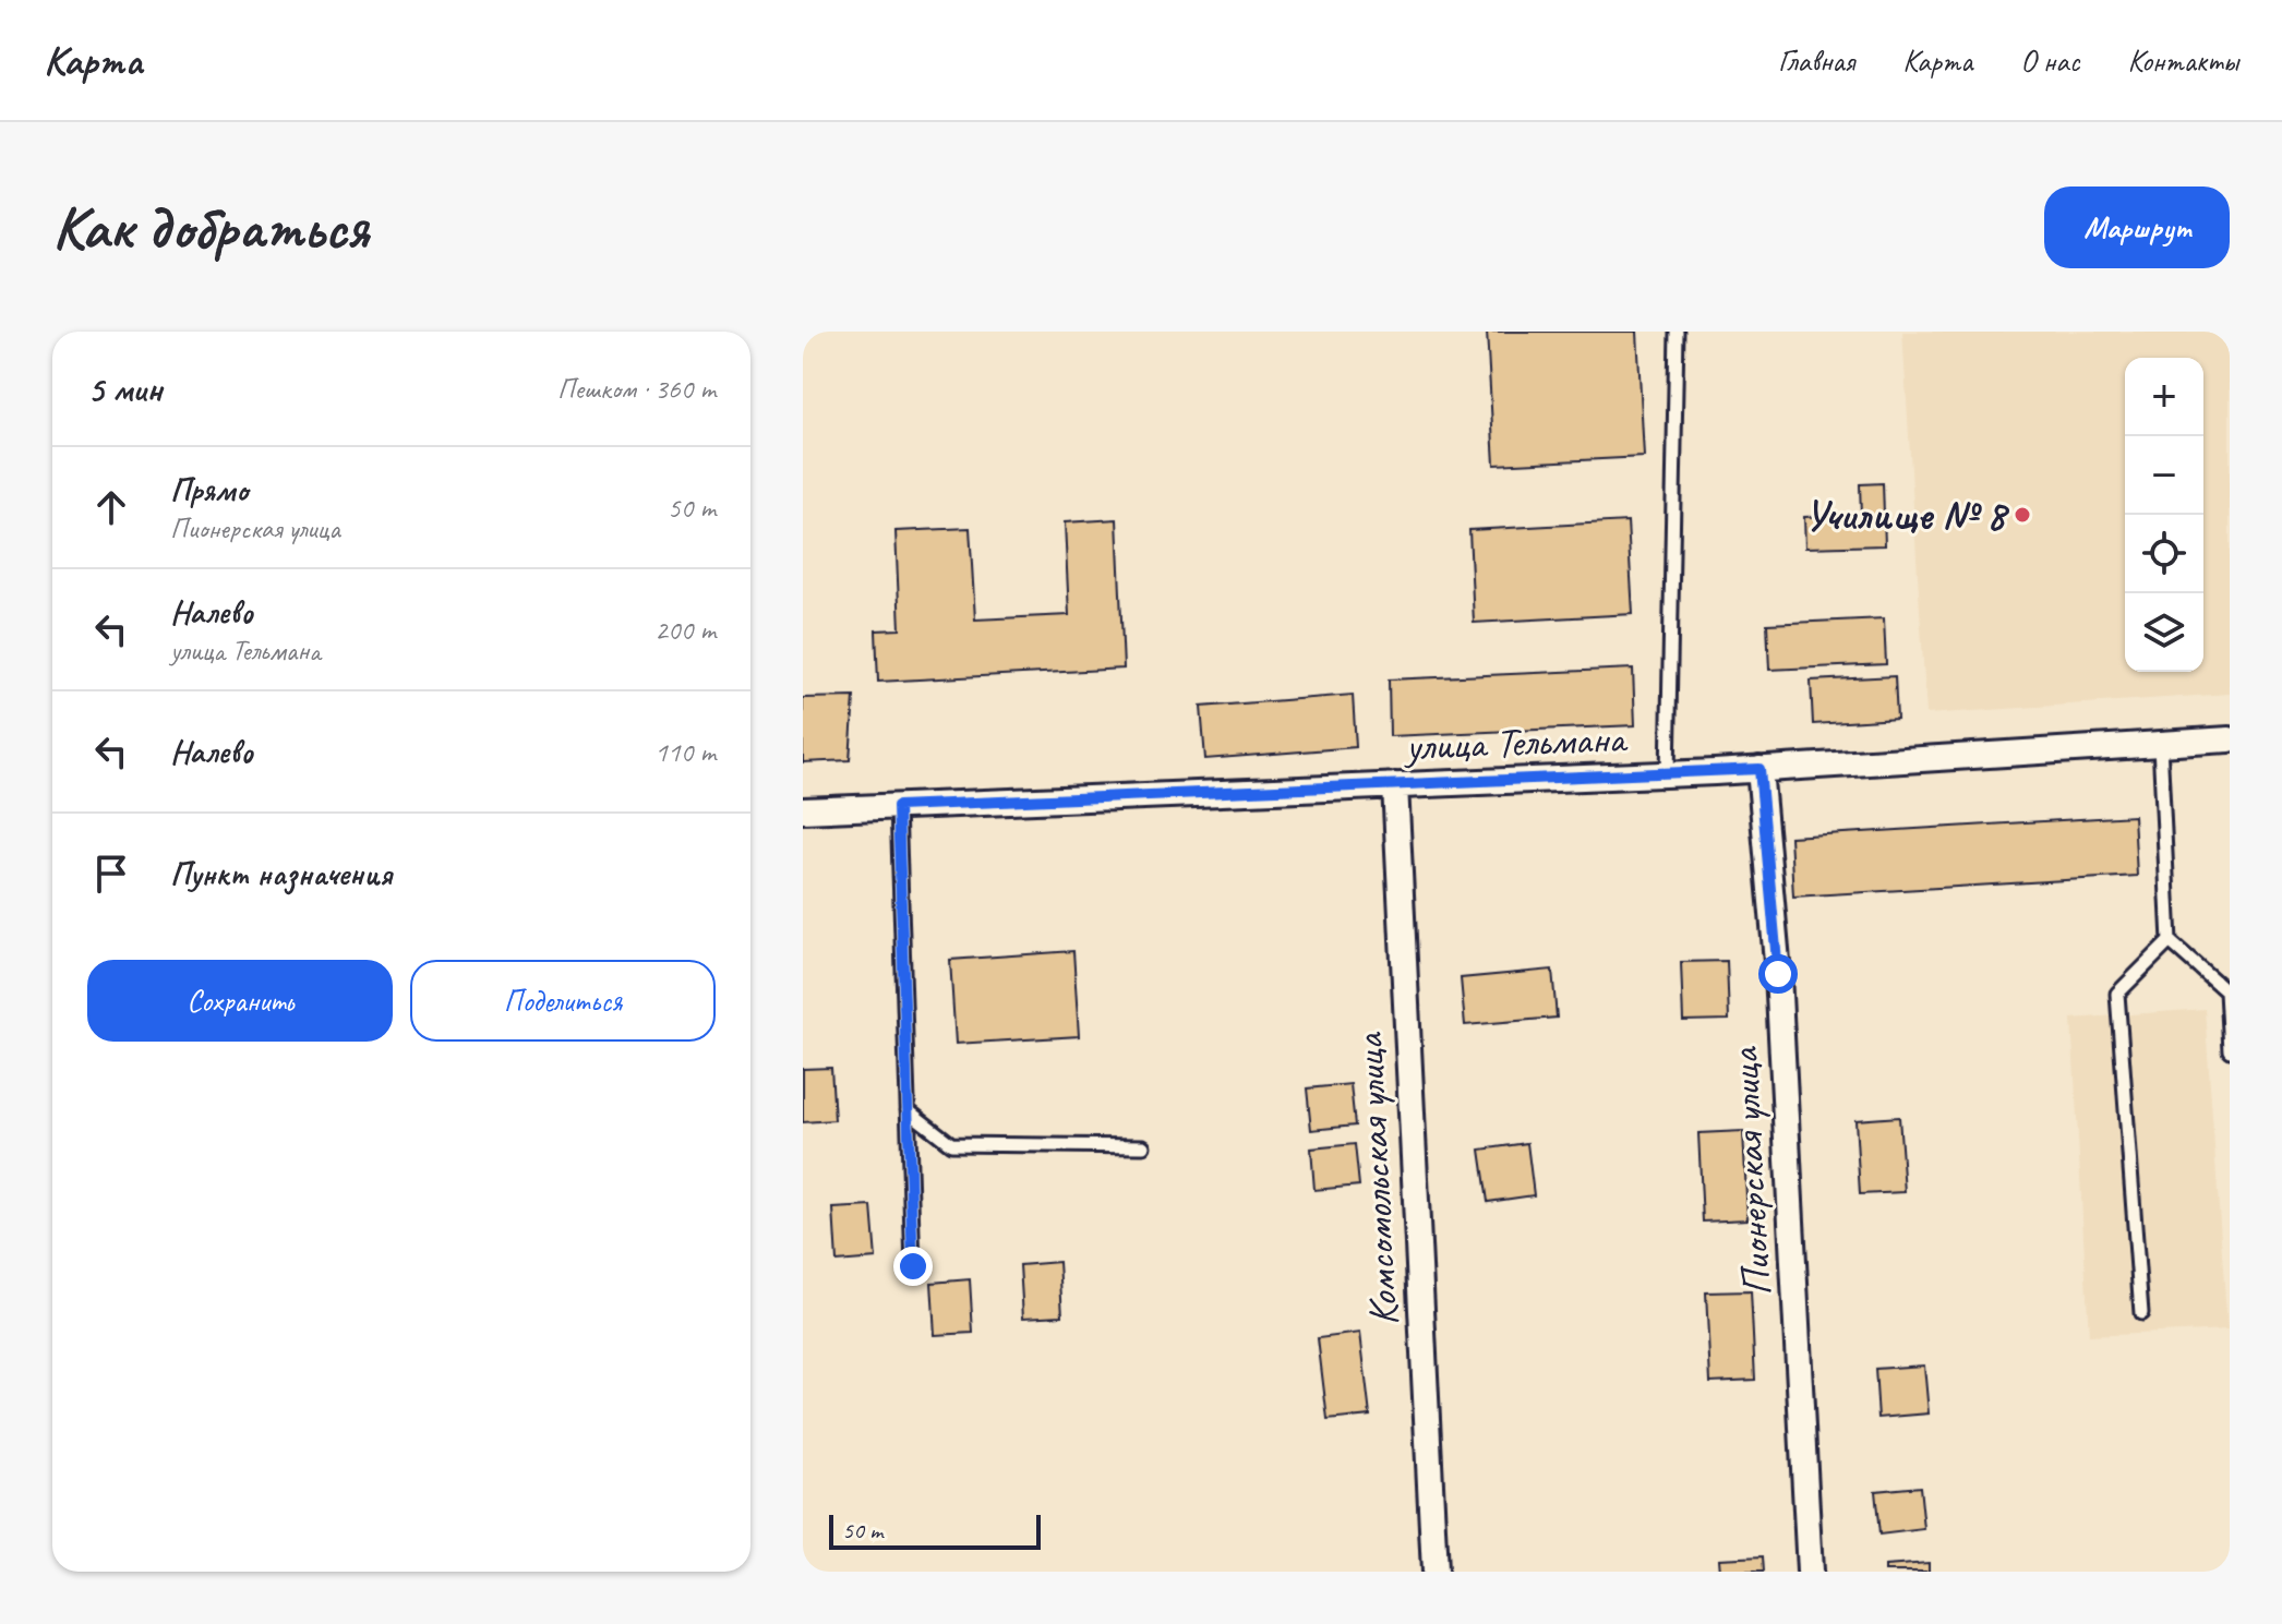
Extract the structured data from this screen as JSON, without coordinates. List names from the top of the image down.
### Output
{
  "streets": {
    "street": ["улица Тельмана", "Пионерская улица", "Комсомольская улица"]
  },
  "crossings": [
    ["улица Тельмана", "Пионерская улица"],
    ["улица Тельмана", "Комсомольская улица"]
  ],
  "places": ["Училище № 8"],
  "scale_bar": "50 m",
  "page": {
    "header": "Карта",
    "nav": [
      "Главная",
      "Карта",
      "О нас",
      "Контакты"
    ],
    "buttons": [
      "Маршрут",
      ["Сохранить", "Поделиться"]
    ],
    "title": "Как добраться",
    "heading": ["5 мин", "Пешком · 360 m"],
    "map_buttons": ["+", "−"],
    "list": [
      ["Прямо", "Пионерская улица", "50 m"],
      ["Налево", "улица Тельмана", "200 m"],
      ["Налево", "110 m"],
      "Пункт назначения"
    ],
    "scale": "50 m"
  }
}
